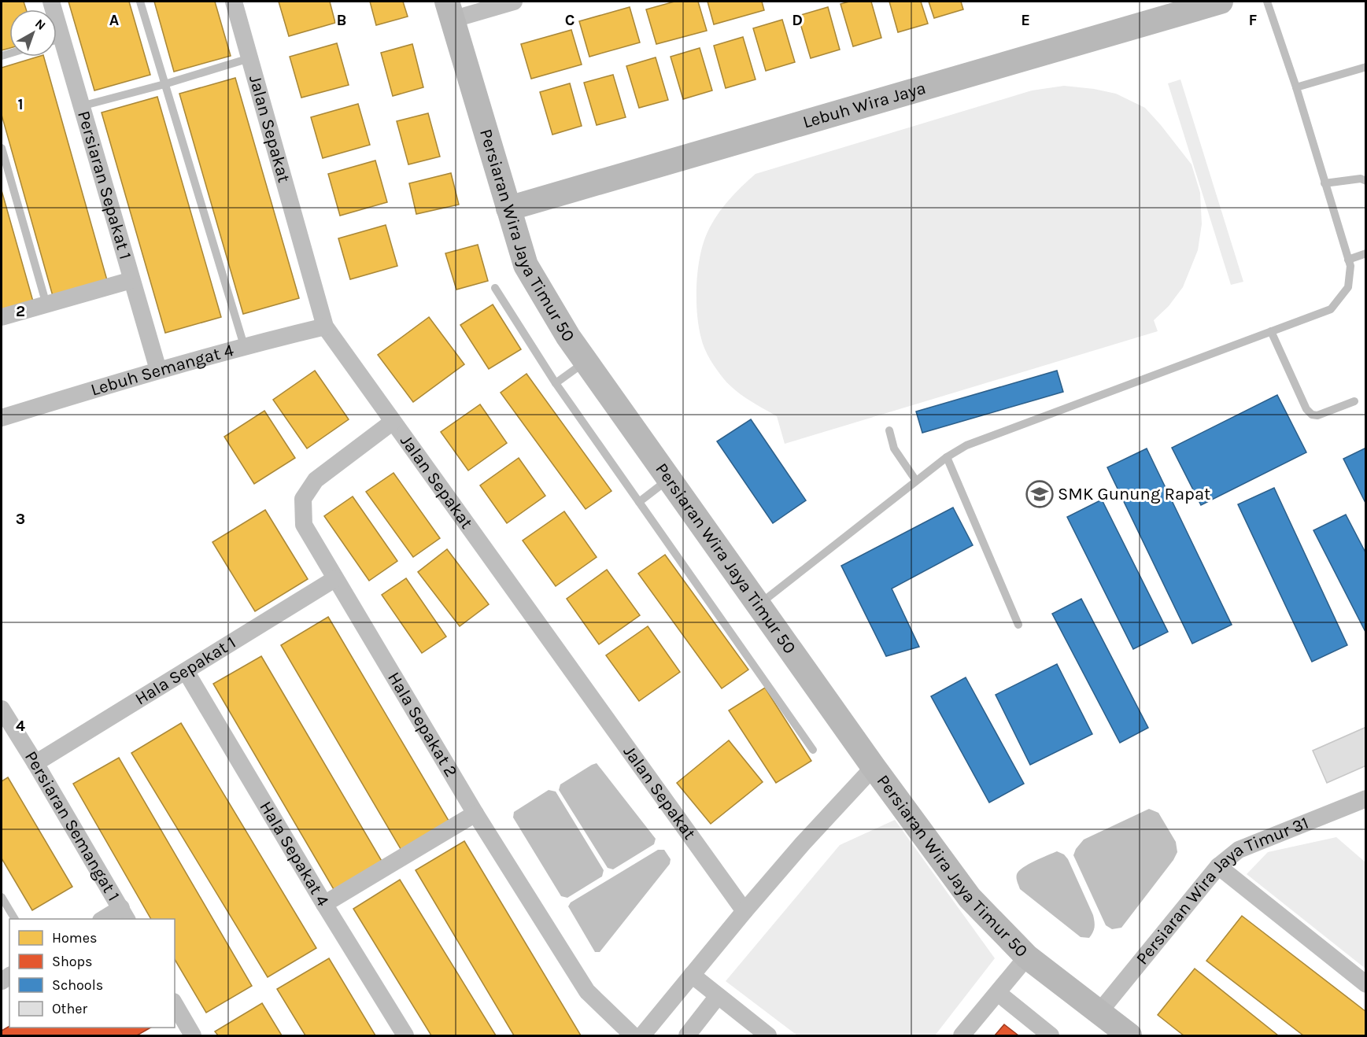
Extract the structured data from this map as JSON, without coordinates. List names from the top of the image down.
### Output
{
  "streets": {
    "street": [
      "Lebuh Wira Jaya",
      "Jalan Sepakat",
      "Persiaran Sepakat 1",
      "Persiaran Wira Jaya Timur 50",
      "Lebuh Semangat 4",
      "Hala Sepakat 1",
      "Hala Sepakat 2",
      "Persiaran Semangat 1",
      "Hala Sepakat 4",
      "Persiaran Wira Jaya Timur 31"
    ]
  },
  "crossings": [
    ["Lebuh Wira Jaya", "Persiaran Wira Jaya Timur 50"],
    ["Jalan Sepakat", "Lebuh Semangat 4"],
    ["Jalan Sepakat", "Hala Sepakat 2"],
    ["Persiaran Sepakat 1", "Lebuh Semangat 4"],
    ["Persiaran Wira Jaya Timur 50", "Persiaran Wira Jaya Timur 31"],
    ["Hala Sepakat 1", "Hala Sepakat 2"],
    ["Hala Sepakat 1", "Persiaran Semangat 1"],
    ["Hala Sepakat 1", "Hala Sepakat 4"]
  ],
  "places": {
    "school or university": ["SMK Gunung Rapat"]
  },
  "legend": [
    "Homes",
    "Shops",
    "Schools",
    "Other"
  ],
  "north": "top right",
  "grid": {
    "columns": [
      "A",
      "B",
      "C",
      "D",
      "E",
      "F"
    ],
    "rows": [
      "1",
      "2",
      "3",
      "4"
    ]
  }
}
